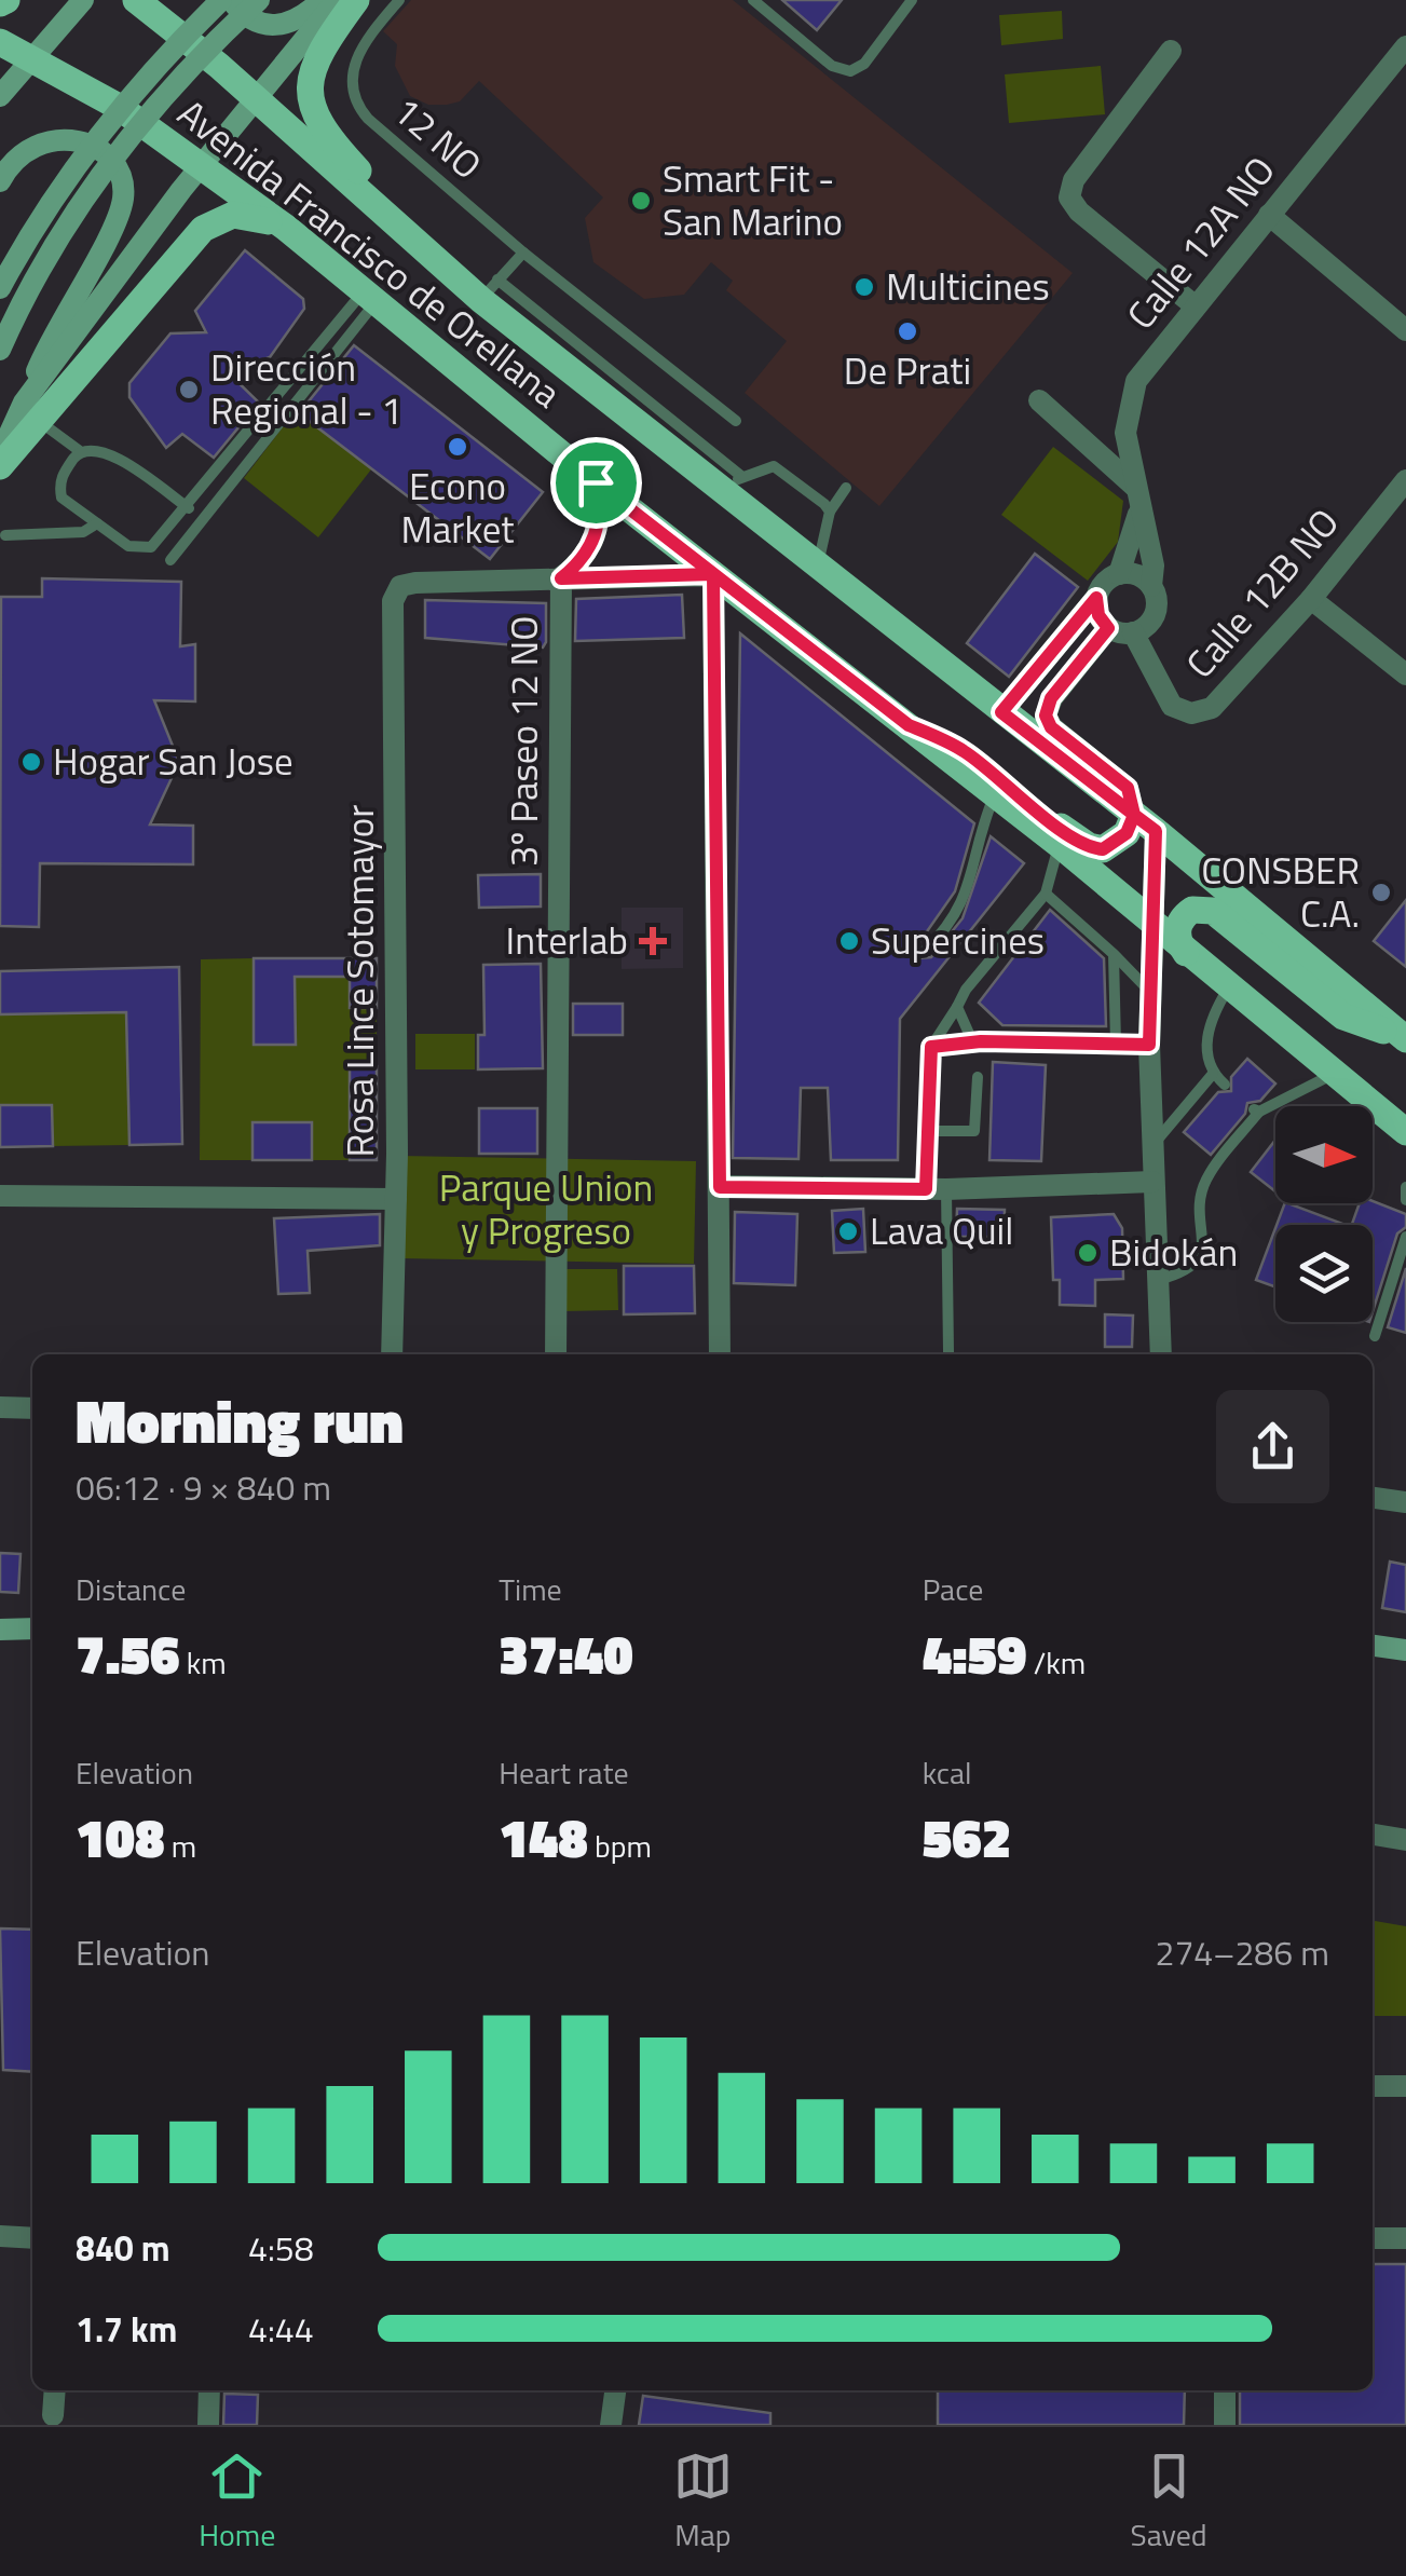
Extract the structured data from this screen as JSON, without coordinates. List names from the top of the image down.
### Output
{
  "streets": {
    "main road": ["Avenida Francisco de Orellana"],
    "street": [
      "Calle 12A NO",
      "Calle 12B NO",
      "3º Paseo 12 NO",
      "Rosa Lince Sotomayor"
    ],
    "lane": ["12 NO"]
  },
  "crossings": [
    ["Calle 12A NO", "Calle 12B NO"],
    ["3º Paseo 12 NO", "Rosa Lince Sotomayor"]
  ],
  "parks": ["Parque Union y Progreso"],
  "places": {
    "other": [
      "Smart Fit - San Marino",
      "Multicines",
      "De Prati",
      "Dirección Regional - 1",
      "Econo Market",
      "Hogar San Jose",
      "CONSBER C.A.",
      "Supercines",
      "Lava Quil",
      "Bidokán"
    ],
    "health": ["Interlab"]
  },
  "north": "right",
  "page": {
    "heading": ["Morning run", "06:12 · 9 × 840 m"],
    "stats": [
      ["Distance", "7.56 km"],
      ["Time", "37:40"],
      ["Pace", "4:59 /km"],
      ["Elevation", "108 m"],
      ["Heart rate", "148 bpm"],
      ["kcal", "562"]
    ],
    "chart": ["Elevation", "274–286 m"],
    "list": [
      {
        "name": "840 m",
        "note": "4:58"
      },
      {
        "name": "1.7 km",
        "note": "4:44"
      }
    ],
    "tabs": ["Home", "Map", "Saved"]
  }
}
